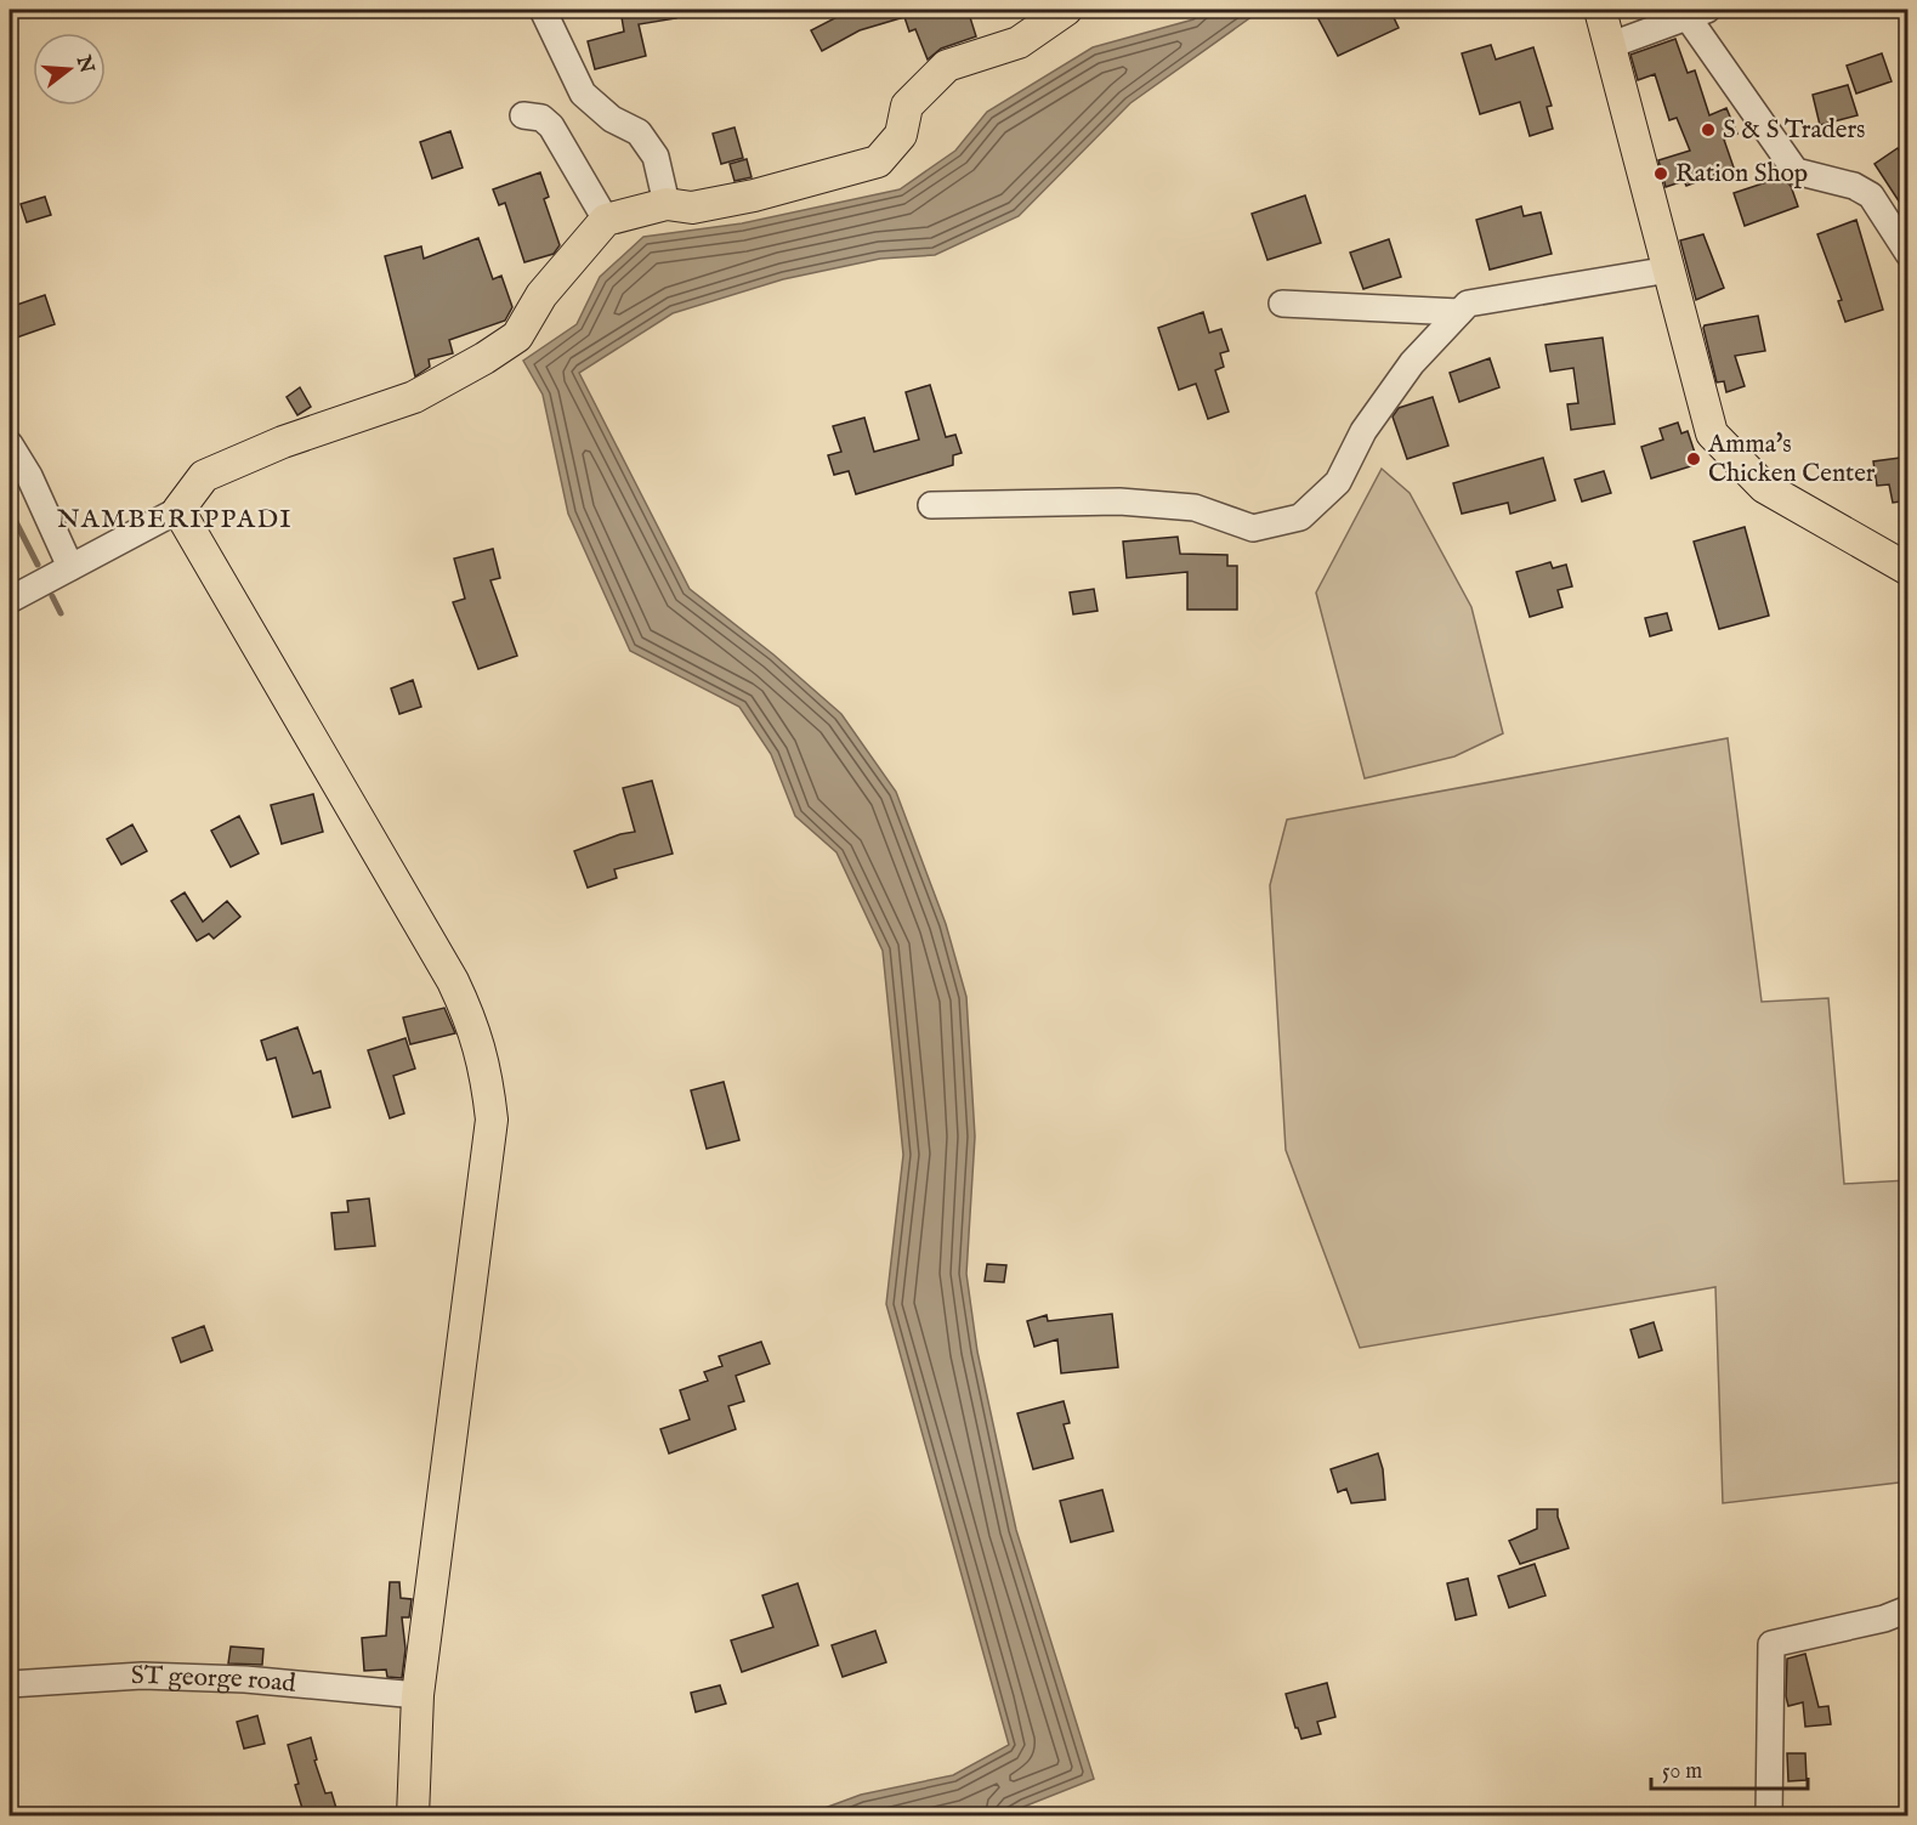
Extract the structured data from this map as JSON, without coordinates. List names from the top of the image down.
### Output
{
  "streets": {
    "street": ["ST george road"]
  },
  "districts": ["NAMBERIPPADI"],
  "places": ["S & S Traders", "Ration Shop", "Amma's Chicken Center"],
  "scale_bar": "50 m",
  "north": "right"
}
